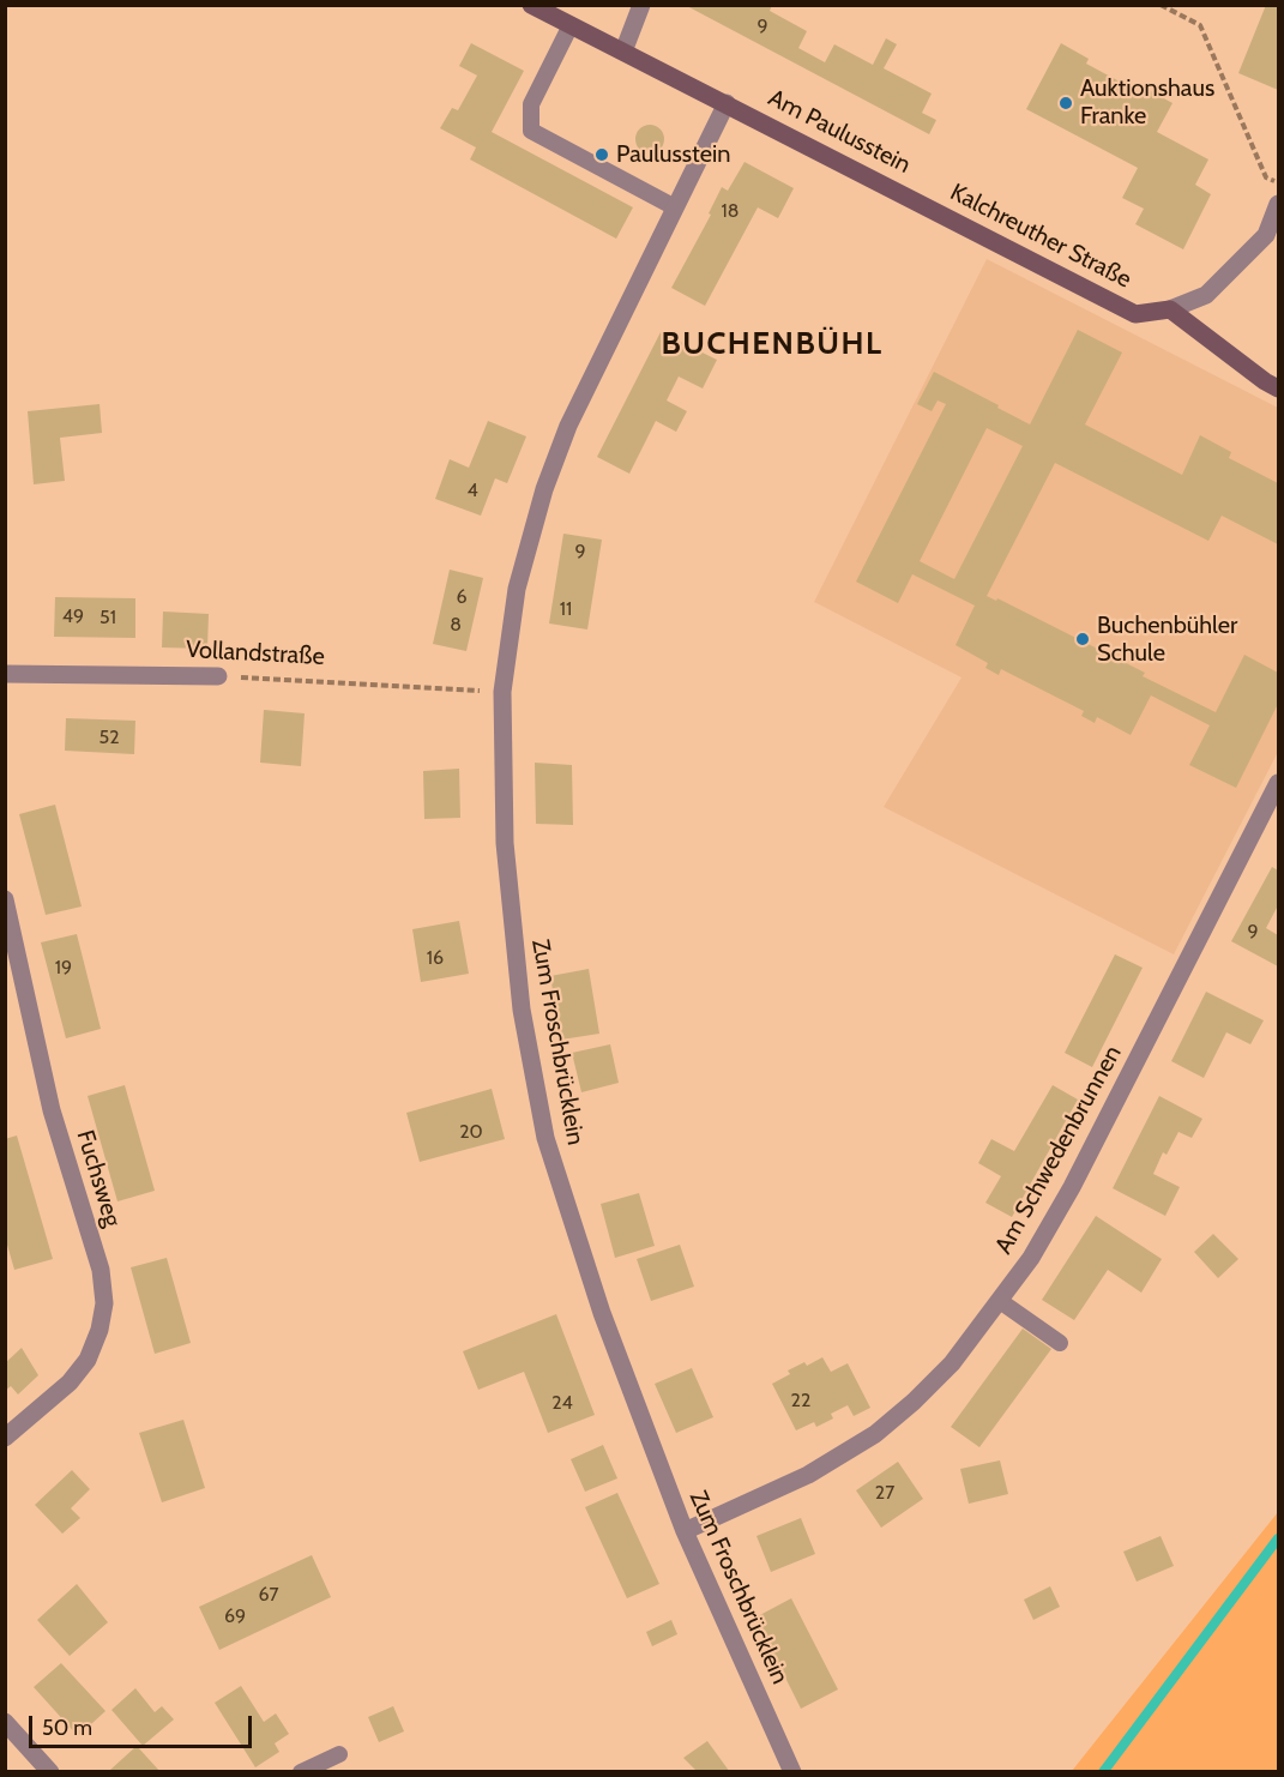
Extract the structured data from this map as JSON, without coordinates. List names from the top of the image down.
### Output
{
  "streets": {
    "street": [
      "Am Paulusstein",
      "Kalchreuther Straße",
      "Vollandstraße",
      "Zum Froschbrücklein",
      "Am Schwedenbrunnen",
      "Fuchsweg"
    ]
  },
  "crossings": [
    ["Am Paulusstein", "Kalchreuther Straße"],
    ["Vollandstraße", "Zum Froschbrücklein"],
    ["Zum Froschbrücklein", "Am Schwedenbrunnen"]
  ],
  "districts": ["BUCHENBÜHL"],
  "places": ["Auktionshaus Franke", "Paulusstein", "Buchenbühler Schule"],
  "house_numbers": [
    "9",
    "18",
    "4",
    "9",
    "6",
    "11",
    "49",
    "51",
    "8",
    "52",
    "9",
    "16",
    "19",
    "20",
    "22",
    "24",
    "27",
    "67",
    "69"
  ],
  "scale_bar": "50 m"
}
